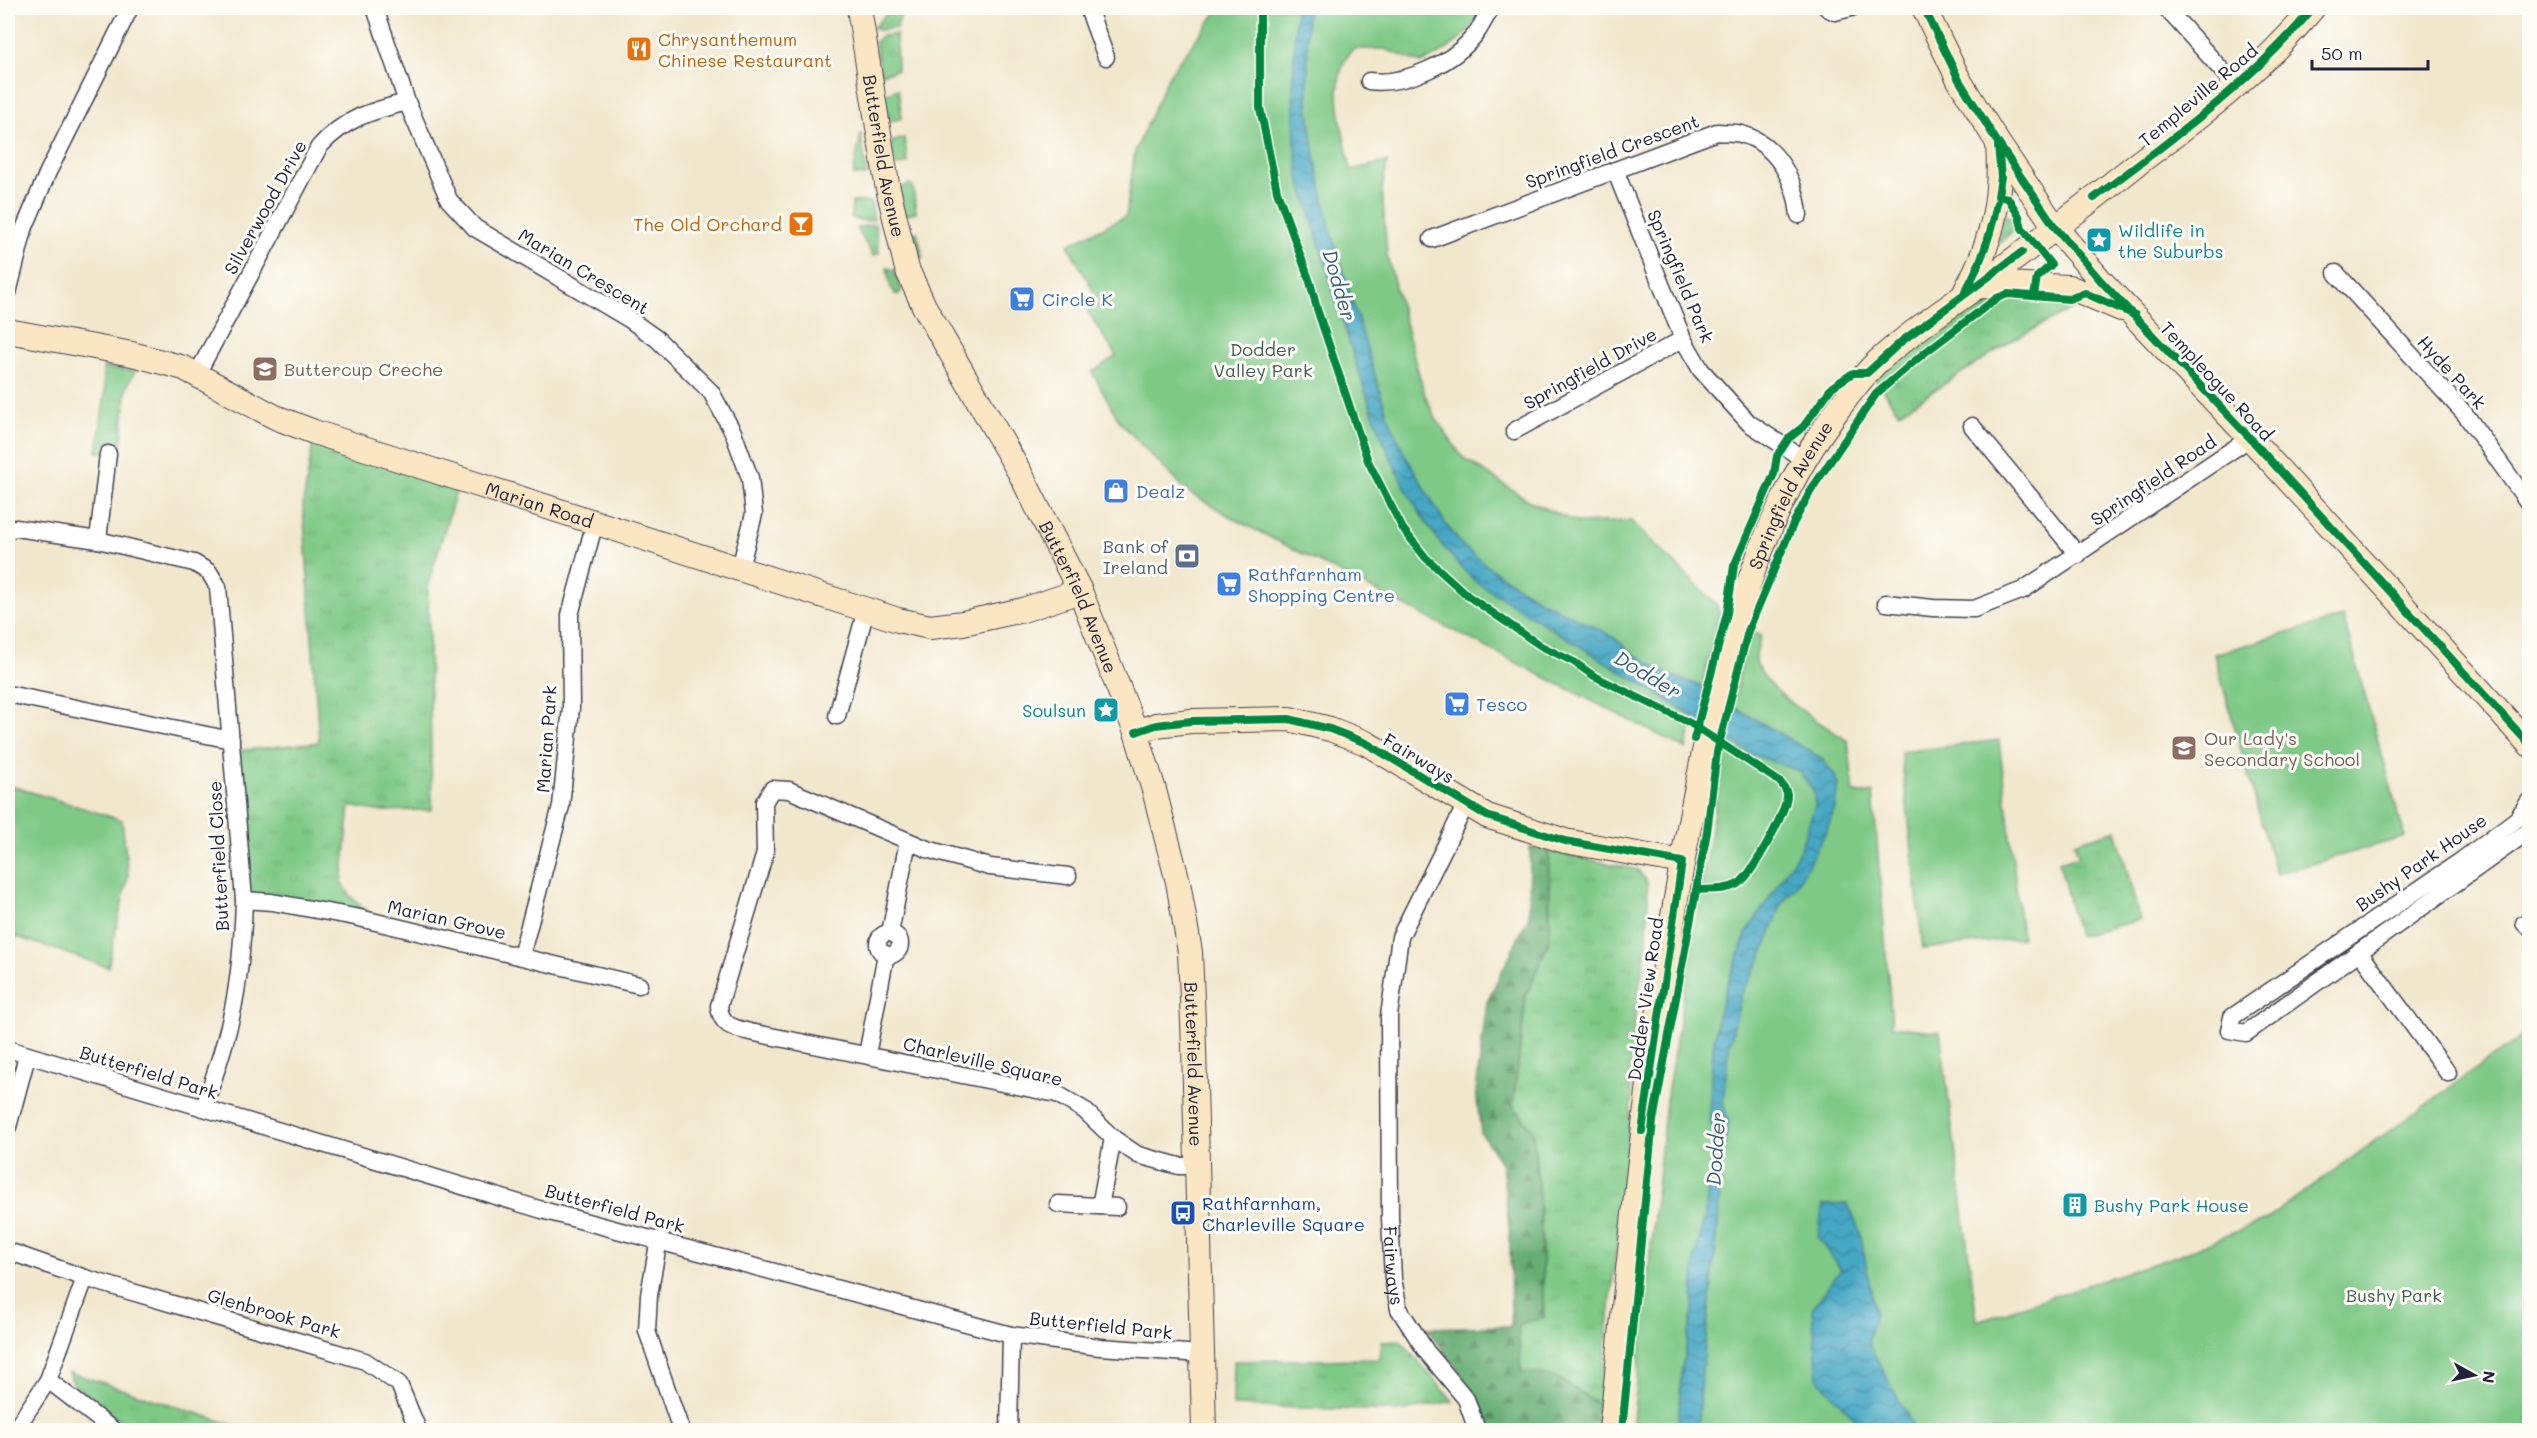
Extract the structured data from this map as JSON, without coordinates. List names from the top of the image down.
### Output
{
  "streets": {
    "main road": [
      "Templeville Road",
      "Butterfield Avenue",
      "Templeogue Road",
      "Springfield Avenue",
      "Marian Road",
      "Fairways",
      "Dodder View Road"
    ],
    "street": [
      "Springfield Crescent",
      "Silverwood Drive",
      "Marian Crescent",
      "Springfield Park",
      "Springfield Drive",
      "Hyde Park",
      "Springfield Road",
      "Marian Park",
      "Butterfield Close",
      "Bushy Park House",
      "Marian Grove",
      "Charleville Square",
      "Butterfield Park",
      "Glenbrook Park"
    ]
  },
  "crossings": [
    ["Templeville Road", "Templeogue Road"],
    ["Templeville Road", "Springfield Avenue"],
    ["Springfield Crescent", "Springfield Park"],
    ["Butterfield Avenue", "Marian Road"],
    ["Butterfield Avenue", "Fairways"],
    ["Butterfield Avenue", "Charleville Square"],
    ["Butterfield Avenue", "Butterfield Park"],
    ["Silverwood Drive", "Marian Crescent"],
    ["Silverwood Drive", "Marian Road"],
    ["Marian Crescent", "Marian Road"],
    ["Springfield Park", "Springfield Drive"],
    ["Springfield Park", "Springfield Avenue"],
    ["Templeogue Road", "Springfield Road"],
    ["Templeogue Road", "Springfield Avenue"],
    ["Springfield Avenue", "Fairways"],
    ["Springfield Avenue", "Dodder View Road"],
    ["Marian Road", "Marian Park"],
    ["Marian Park", "Marian Grove"],
    ["Fairways", "Dodder View Road"],
    ["Butterfield Close", "Marian Grove"],
    ["Butterfield Close", "Butterfield Park"]
  ],
  "water": ["Dodder"],
  "parks": ["Dodder Valley Park", "Bushy Park"],
  "places": {
    "restaurant": ["Chrysanthemum Chinese Restaurant"],
    "bar": ["The Old Orchard"],
    "place": ["Wildlife in the Suburbs", "Soulsun"],
    "supermarket": ["Circle K", "Rathfarnham Shopping Centre", "Tesco"],
    "school or university": ["Buttercup Creche", "Our Lady's Secondary School"],
    "shop": ["Dealz"],
    "bank": ["Bank of Ireland"],
    "building": ["Bushy Park House"],
    "bus stop": ["Rathfarnham, Charleville Square"]
  },
  "scale_bar": "50 m",
  "north": "right"
}
